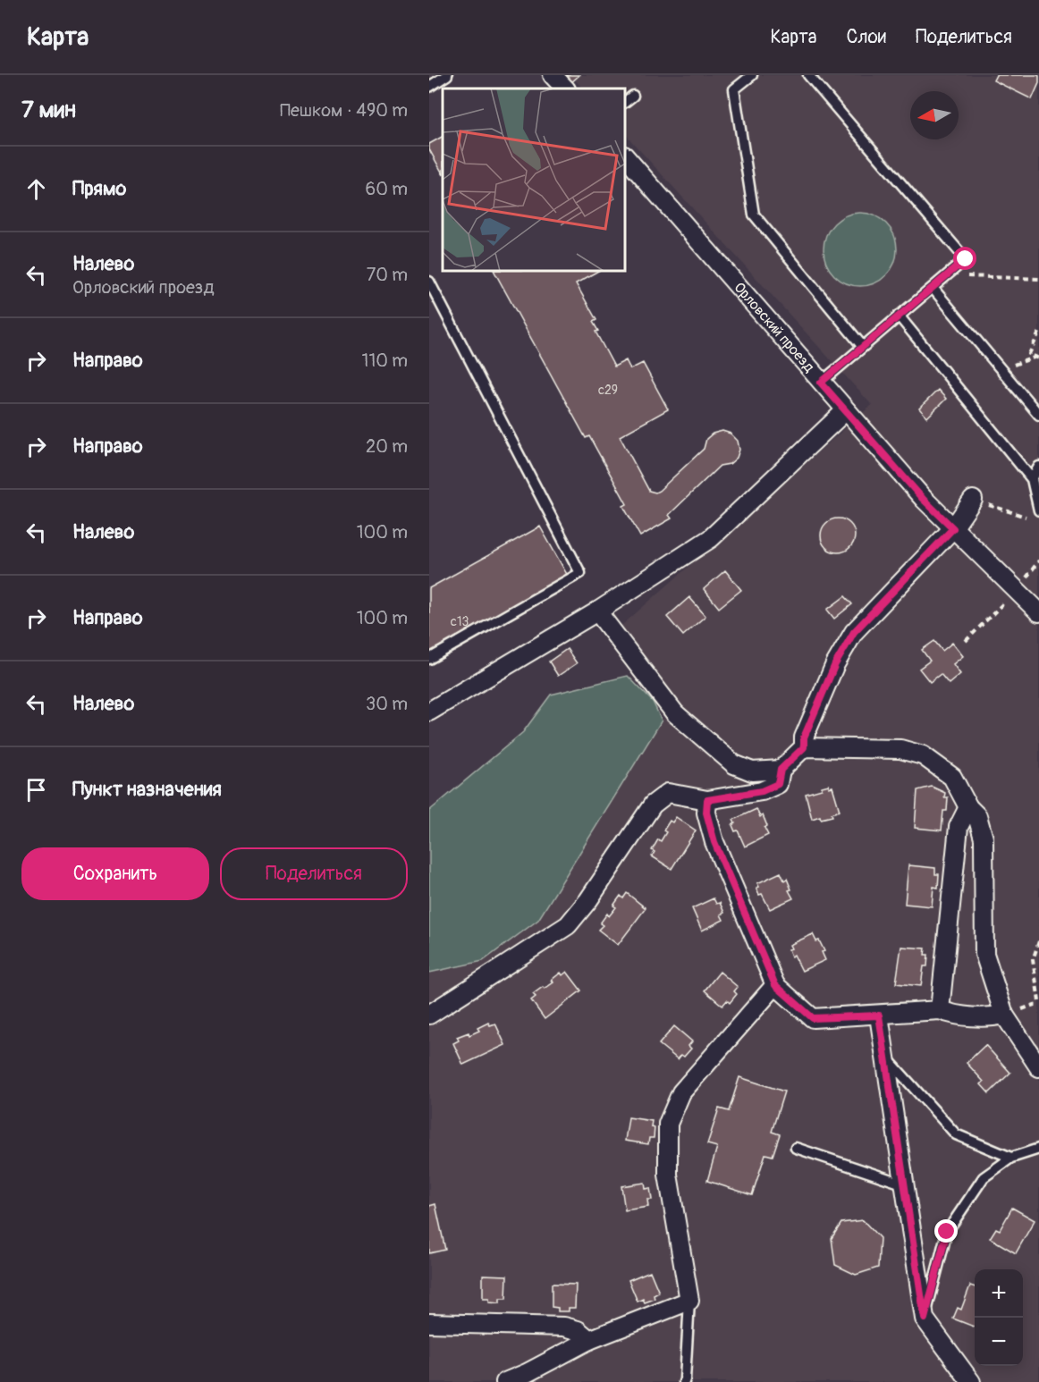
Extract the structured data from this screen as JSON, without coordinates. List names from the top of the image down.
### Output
{
  "streets": {
    "street": ["Орловский проезд"]
  },
  "house_numbers": ["с29", "с13"],
  "north": "left",
  "page": {
    "header": "Карта",
    "nav": ["Карта", "Слои", "Поделиться"],
    "heading": ["7 мин", "Пешком · 490 m"],
    "list": [
      ["Прямо", "60 m"],
      ["Налево", "Орловский проезд", "70 m"],
      ["Направо", "110 m"],
      ["Направо", "20 m"],
      ["Налево", "100 m"],
      ["Направо", "100 m"],
      ["Налево", "30 m"],
      "Пункт назначения"
    ],
    "buttons": ["Сохранить", "Поделиться"],
    "map_buttons": ["+", "−"]
  }
}
